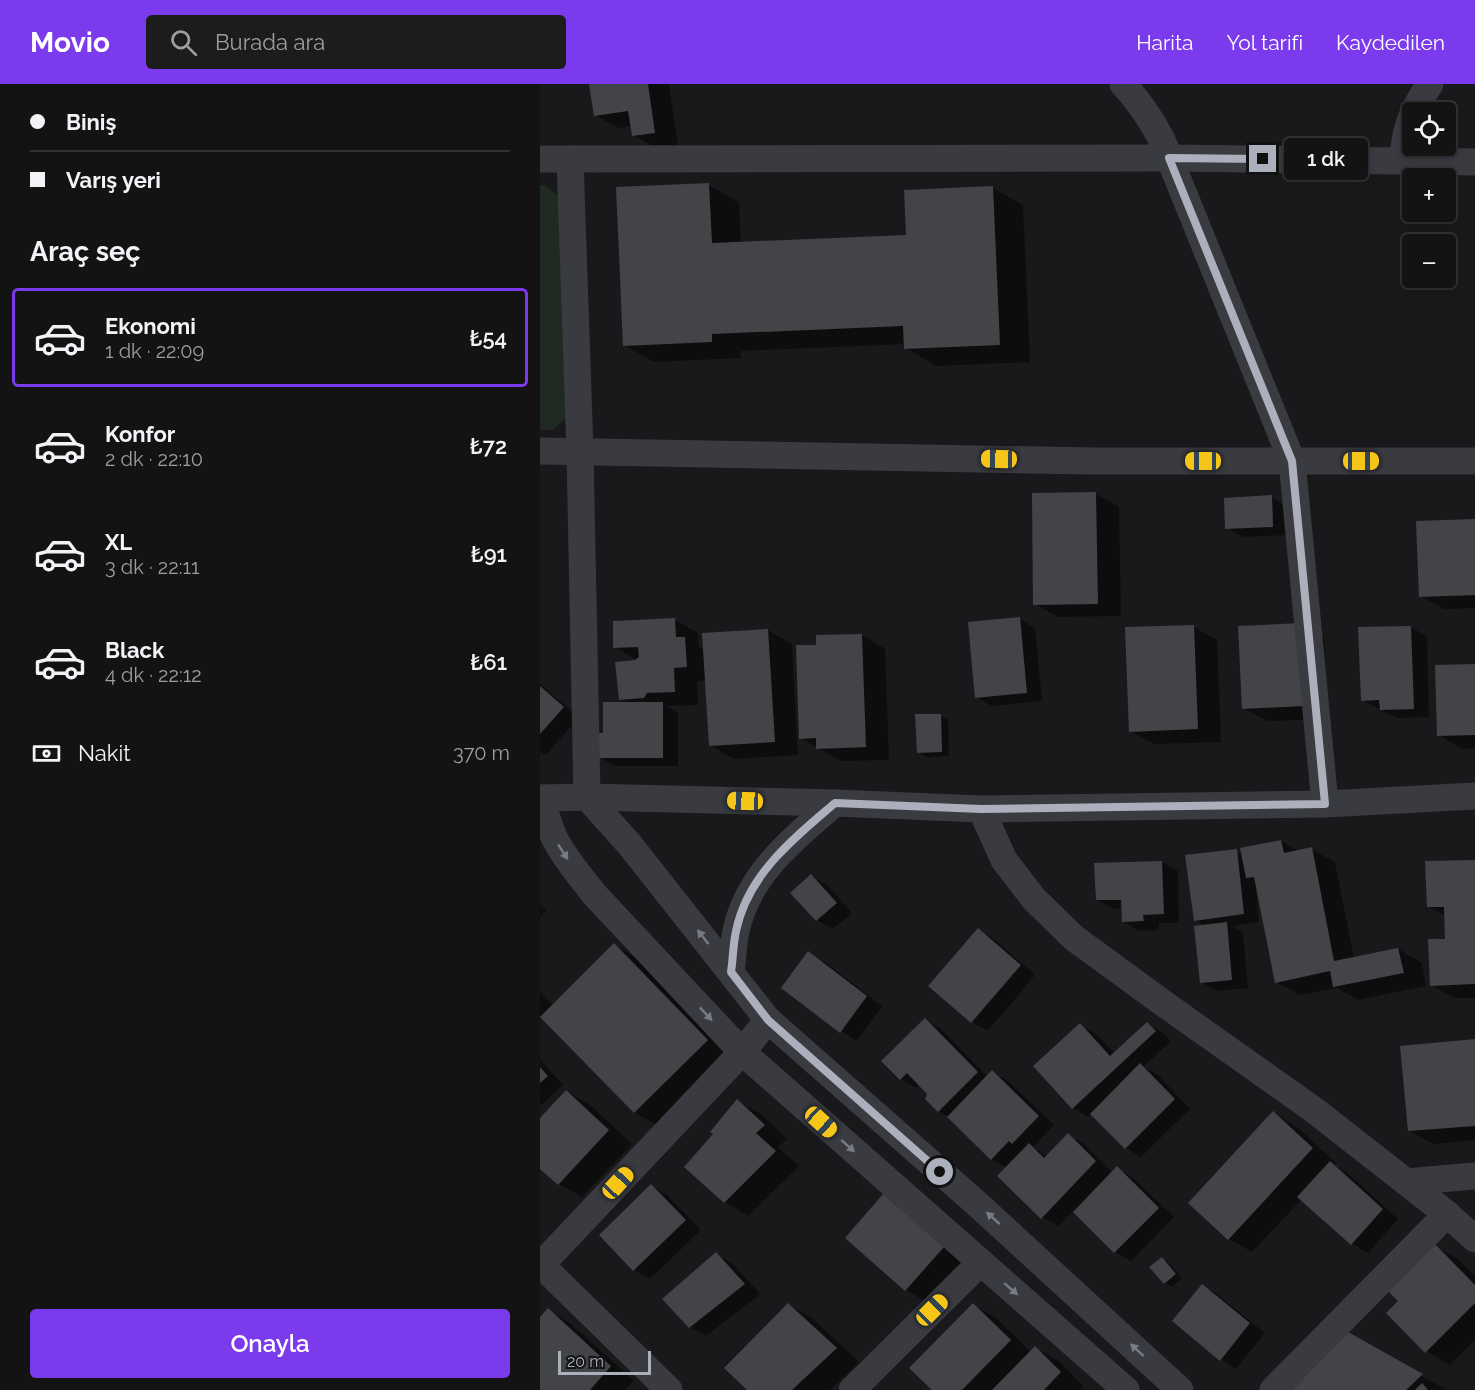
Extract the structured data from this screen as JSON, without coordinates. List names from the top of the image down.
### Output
{
  "scale_bar": "20 m",
  "page": {
    "header": "Movio",
    "search": "Burada ara",
    "nav": ["Harita", "Yol tarifi", "Kaydedilen"],
    "banner": ["Biniş", "Varış yeri"],
    "map_buttons": ["+", "−"],
    "bubble": "1 dk",
    "heading": "Araç seç",
    "list": [
      {
        "name": "Ekonomi",
        "note": "1 dk · 22:09",
        "value": "₺54"
      },
      {
        "name": "Konfor",
        "note": "2 dk · 22:10",
        "value": "₺72"
      },
      {
        "name": "XL",
        "note": "3 dk · 22:11",
        "value": "₺91"
      },
      {
        "name": "Black",
        "note": "4 dk · 22:12",
        "value": "₺61"
      }
    ],
    "pay": ["Nakit", "370 m"],
    "buttons": "Onayla",
    "scale": "20 m"
  }
}
